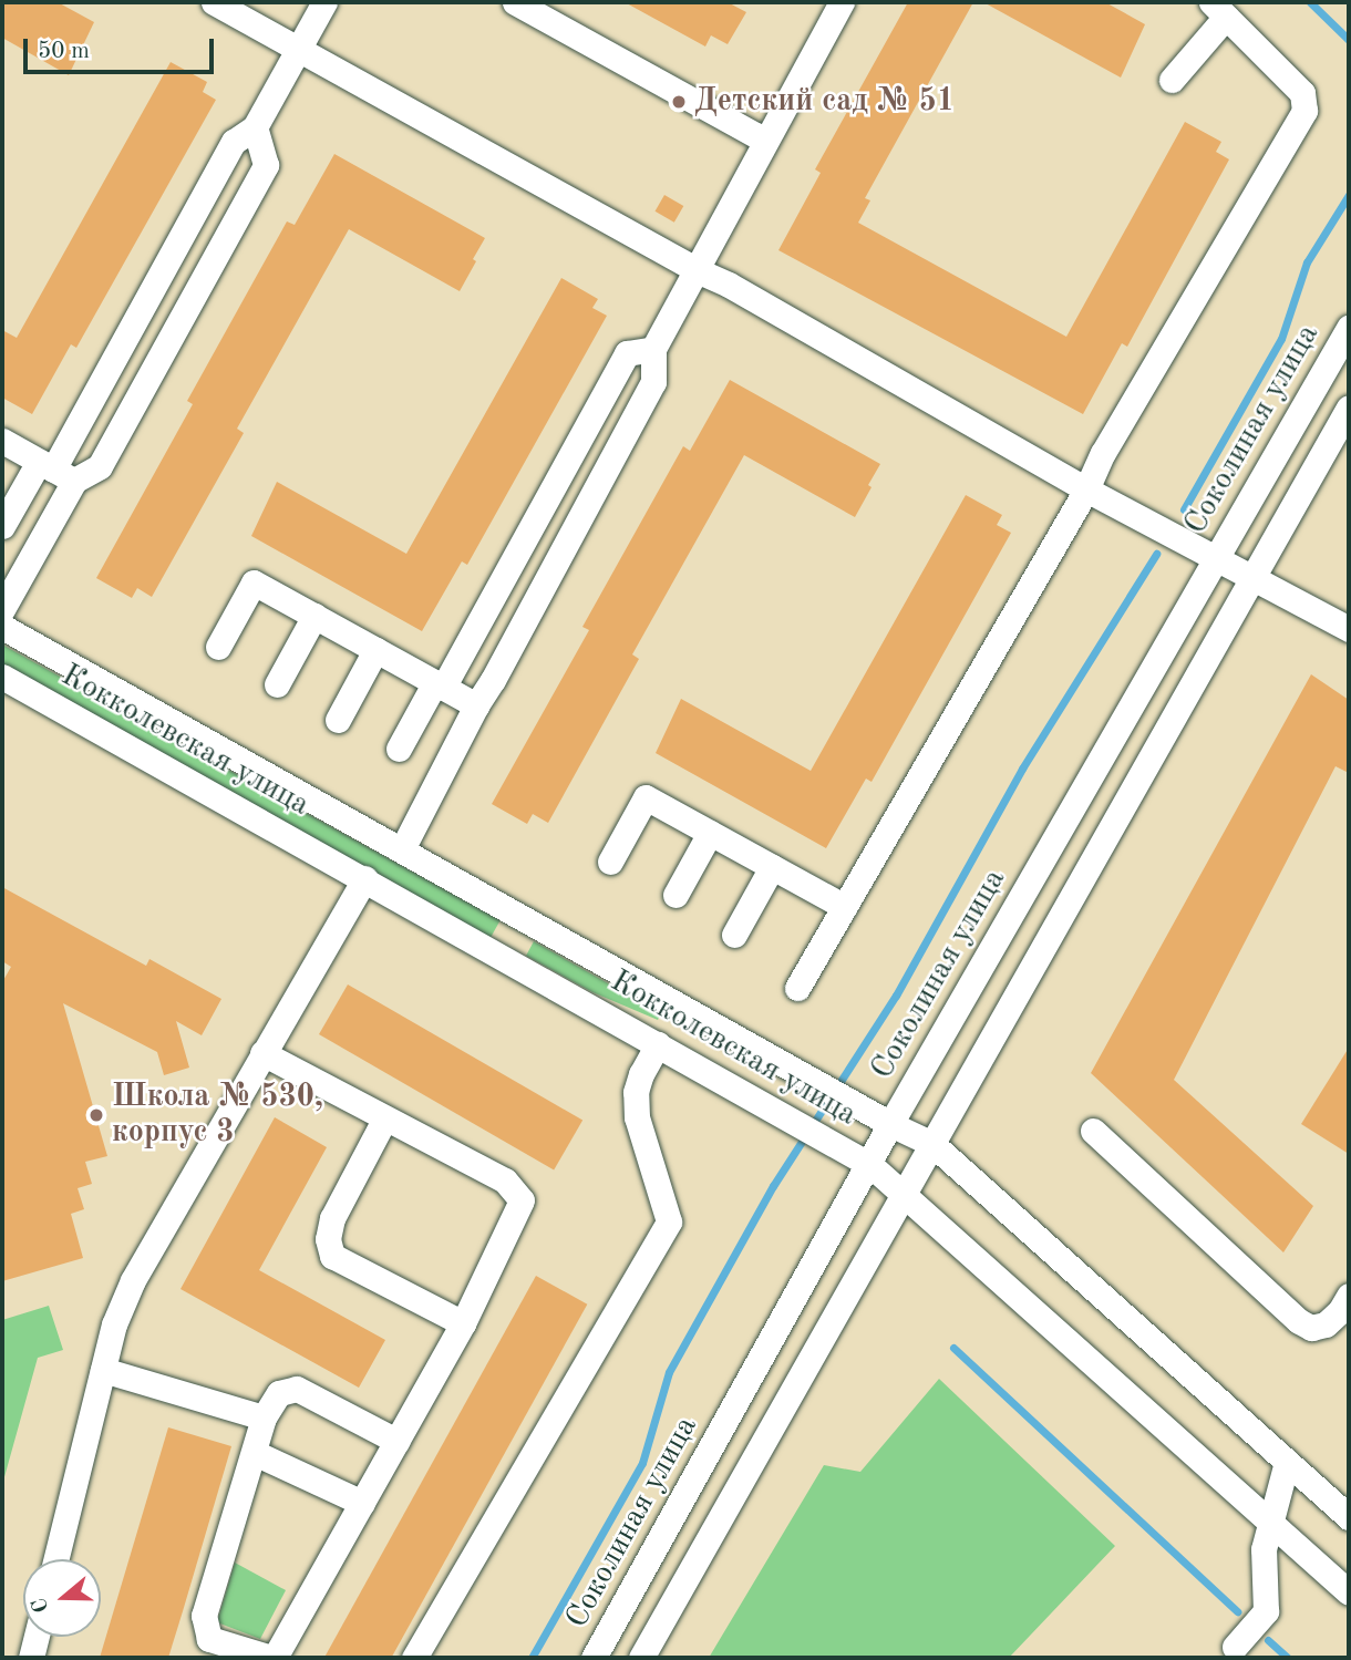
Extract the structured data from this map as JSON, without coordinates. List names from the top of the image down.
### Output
{
  "streets": {
    "street": ["Соколиная улица", "Кокколевская улица"]
  },
  "crossings": [
    ["Соколиная улица", "Кокколевская улица"]
  ],
  "places": ["Детский сад № 51", "Школа № 530, корпус 3"],
  "scale_bar": "50 m",
  "north": "left"
}
